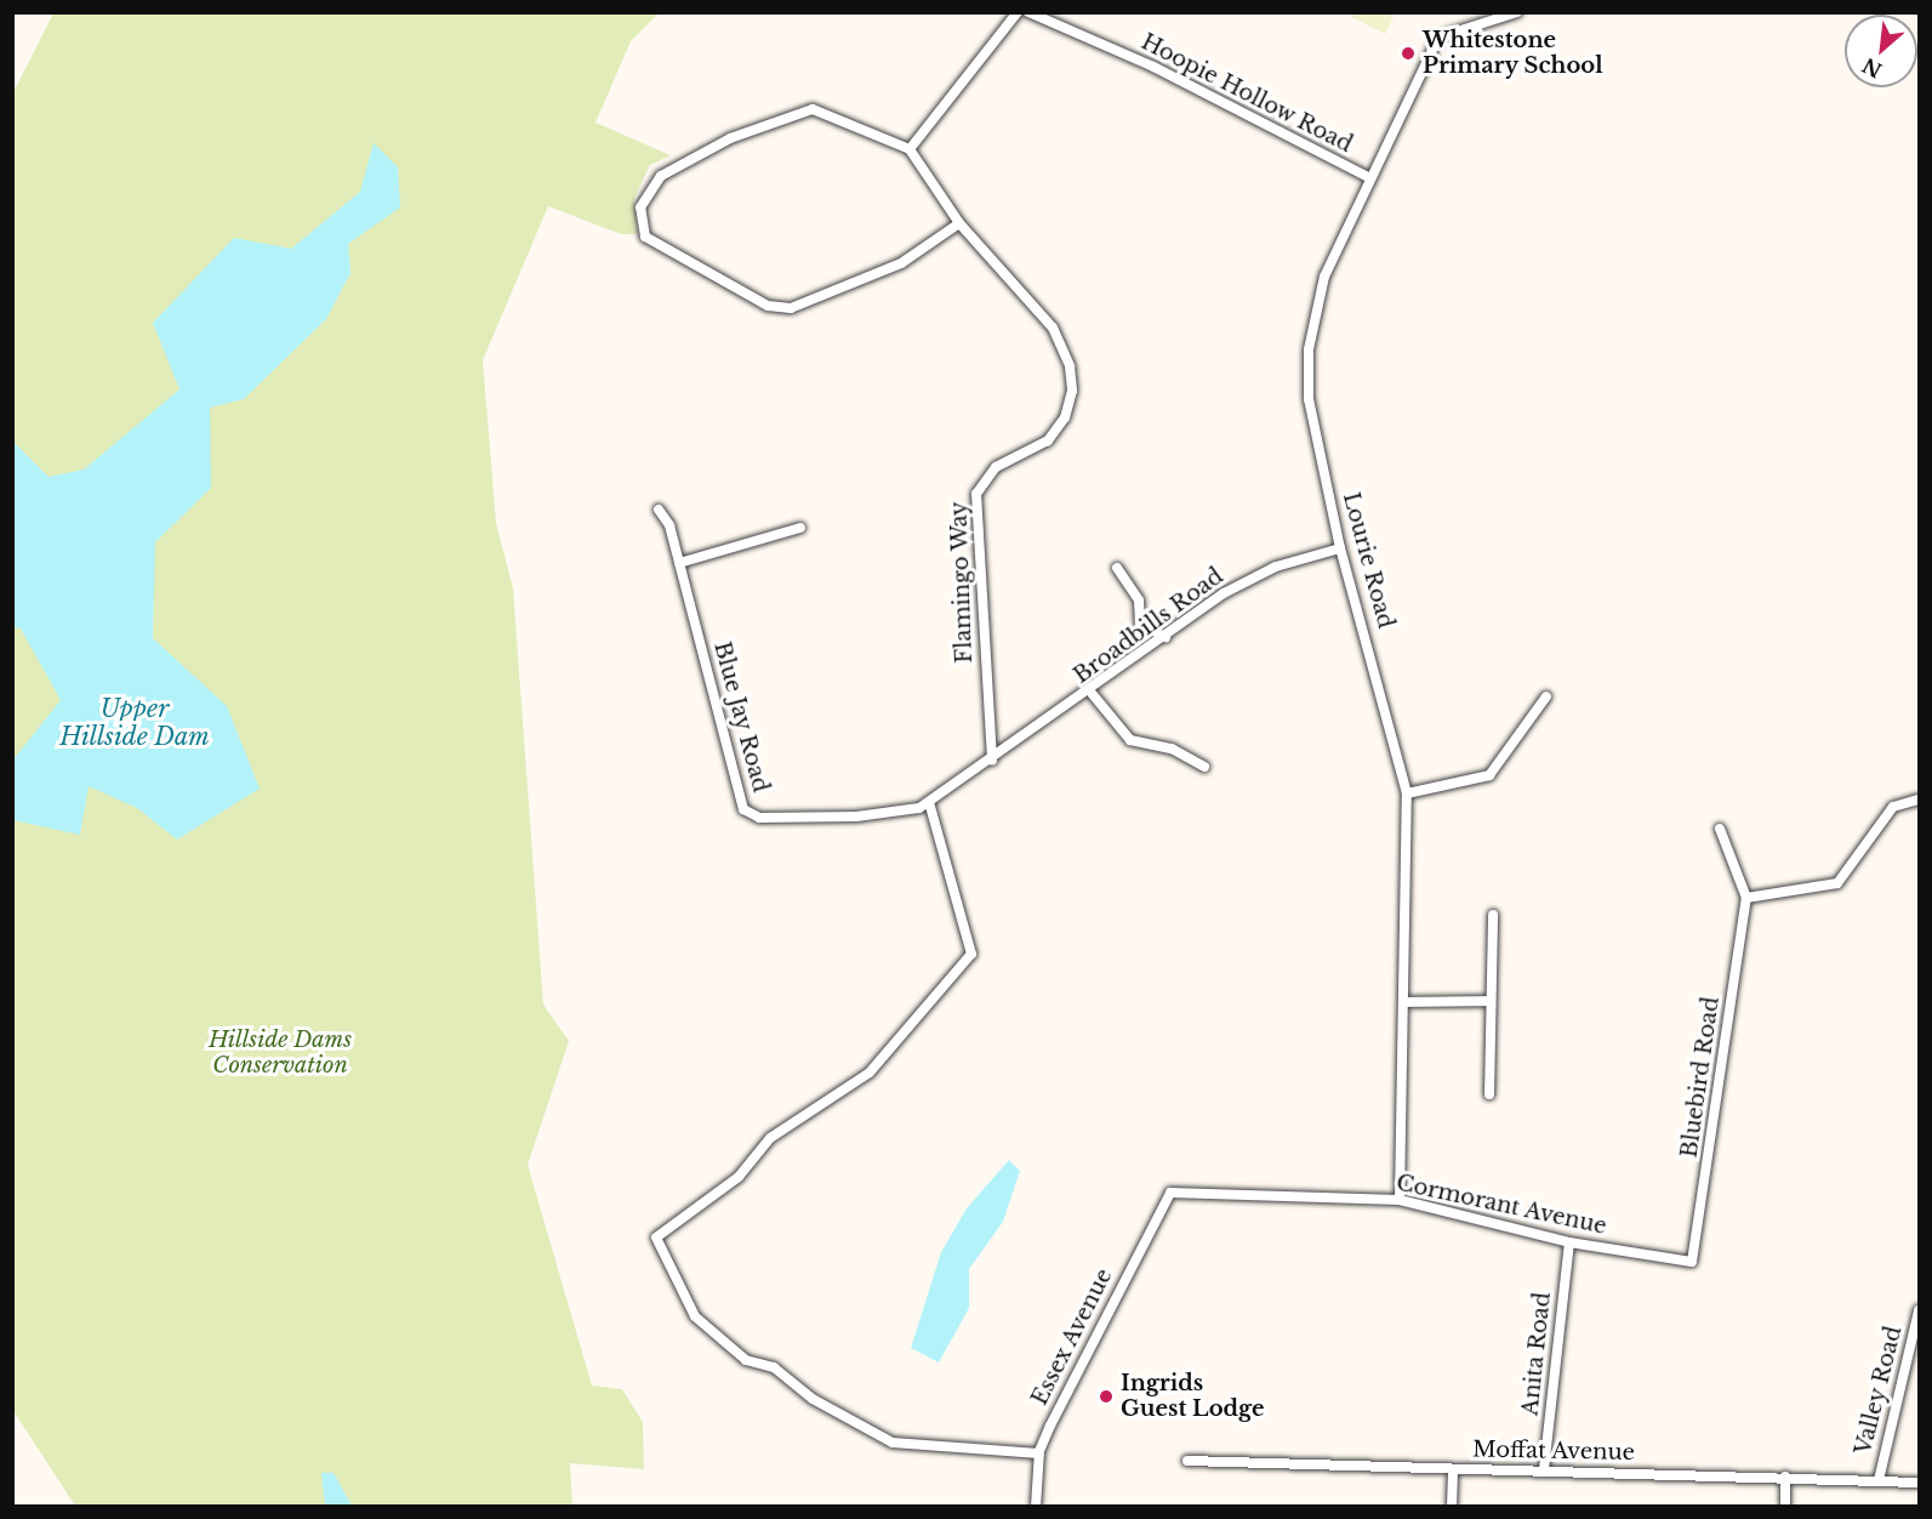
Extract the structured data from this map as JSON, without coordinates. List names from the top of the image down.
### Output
{
  "streets": {
    "street": [
      "Hoopie Hollow Road",
      "Lourie Road",
      "Flamingo Way",
      "Broadbills Road",
      "Blue Jay Road",
      "Bluebird Road",
      "Cormorant Avenue",
      "Essex Avenue",
      "Anita Road",
      "Valley Road",
      "Moffat Avenue"
    ]
  },
  "crossings": [
    ["Hoopie Hollow Road", "Lourie Road"],
    ["Lourie Road", "Broadbills Road"],
    ["Lourie Road", "Cormorant Avenue"],
    ["Flamingo Way", "Broadbills Road"],
    ["Flamingo Way", "Blue Jay Road"],
    ["Broadbills Road", "Blue Jay Road"],
    ["Bluebird Road", "Cormorant Avenue"],
    ["Cormorant Avenue", "Essex Avenue"],
    ["Cormorant Avenue", "Anita Road"],
    ["Anita Road", "Moffat Avenue"],
    ["Valley Road", "Moffat Avenue"]
  ],
  "water": ["Upper Hillside Dam"],
  "parks": ["Hillside Dams Conservation"],
  "places": ["Whitestone Primary School", "Ingrids Guest Lodge"],
  "north": "bottom left"
}
